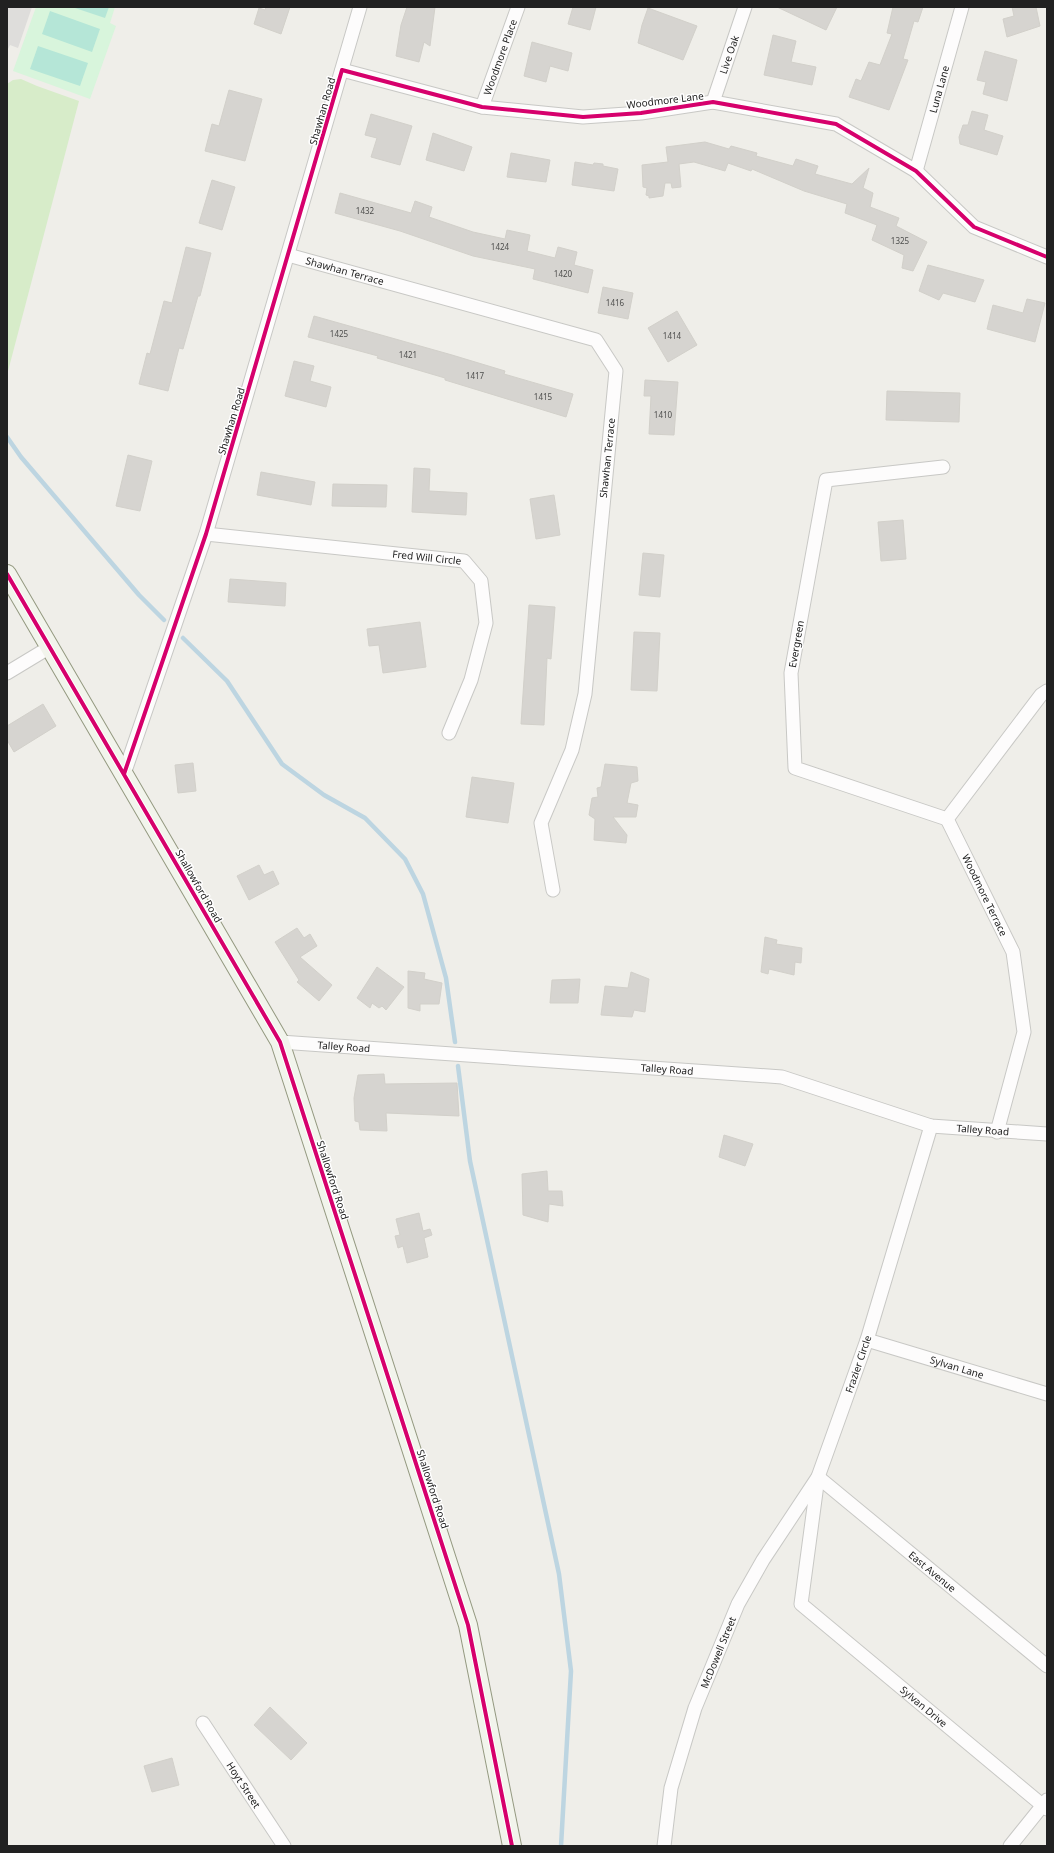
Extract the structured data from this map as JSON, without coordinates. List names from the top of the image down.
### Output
{
  "streets": {
    "street": [
      "Live Oak",
      "Woodmore Place",
      "Luna Lane",
      "Woodmore Lane",
      "Shawhan Road",
      "Shawhan Terrace",
      "Fred Will Circle",
      "Evergreen",
      "Shallowford Road",
      "Woodmore Terrace",
      "Talley Road",
      "Frazier Circle",
      "Sylvan Lane",
      "East Avenue",
      "McDowell Street",
      "Sylvan Drive",
      "Hoyt Street"
    ]
  },
  "crossings": [
    ["Live Oak", "Woodmore Lane"],
    ["Woodmore Place", "Woodmore Lane"],
    ["Luna Lane", "Woodmore Lane"],
    ["Woodmore Lane", "Shawhan Road"],
    ["Shawhan Road", "Shawhan Terrace"],
    ["Shawhan Road", "Fred Will Circle"],
    ["Shawhan Road", "Shallowford Road"],
    ["Evergreen", "Woodmore Terrace"],
    ["Shallowford Road", "Talley Road"],
    ["Woodmore Terrace", "Talley Road"],
    ["Talley Road", "Frazier Circle"],
    ["Frazier Circle", "Sylvan Lane"],
    ["Frazier Circle", "East Avenue"],
    ["Frazier Circle", "McDowell Street"],
    ["Frazier Circle", "Sylvan Drive"],
    ["East Avenue", "McDowell Street"]
  ],
  "house_numbers": [
    "1432",
    "1325",
    "1424",
    "1420",
    "1416",
    "1425",
    "1414",
    "1421",
    "1417",
    "1415",
    "1410"
  ]
}
